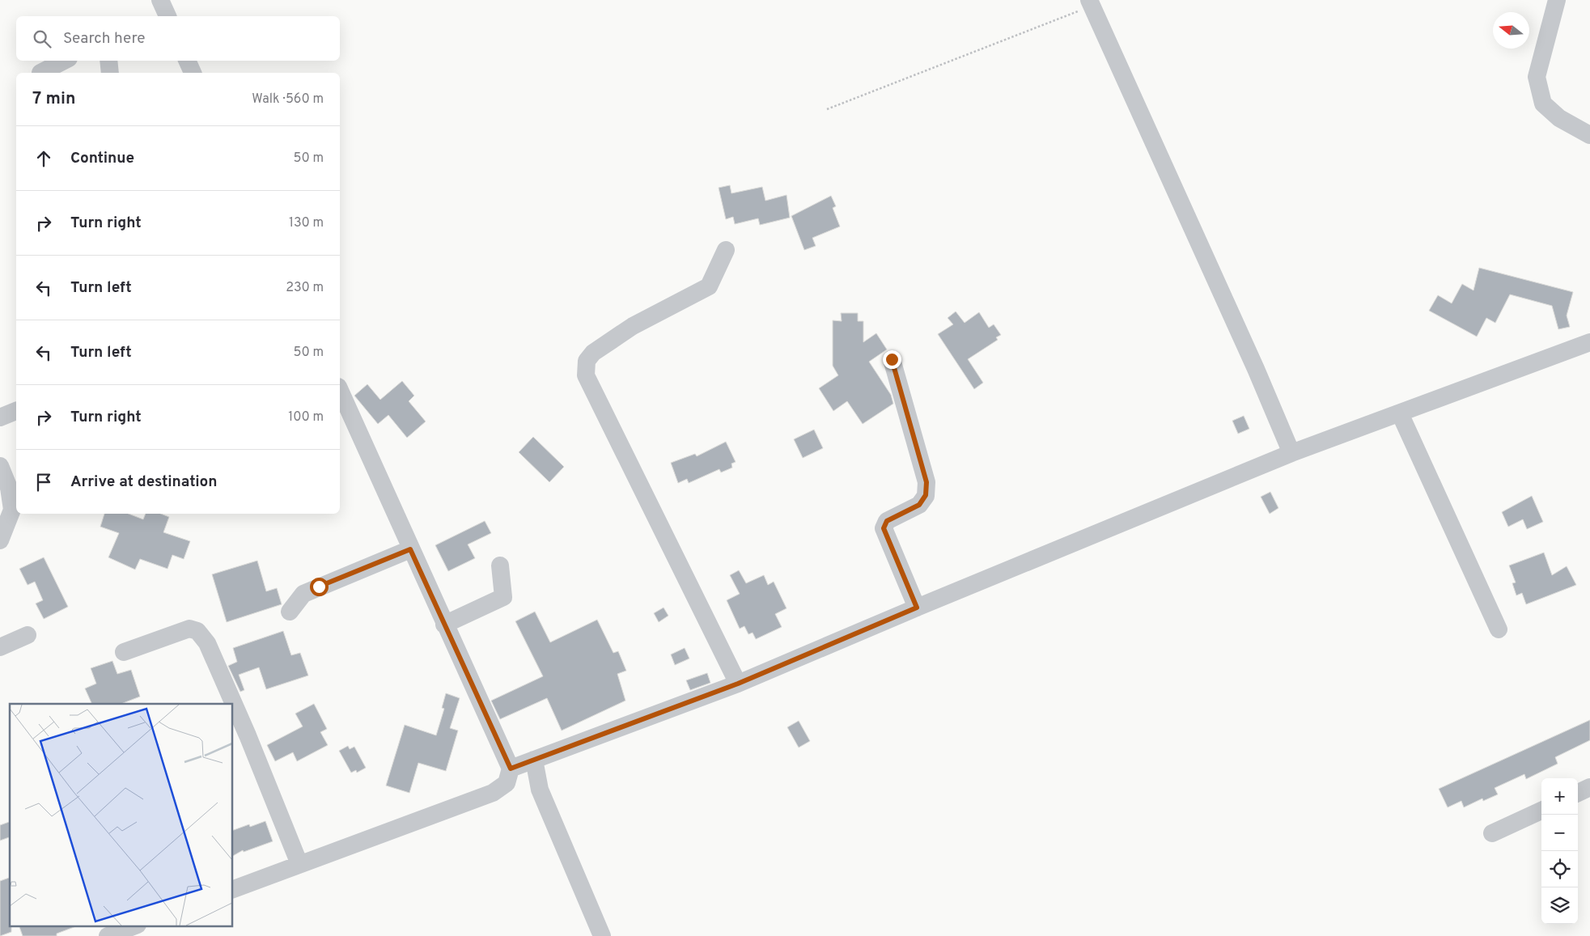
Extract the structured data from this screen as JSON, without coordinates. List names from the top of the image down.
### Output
{
  "north": "left",
  "page": {
    "search": "Search here",
    "heading": ["7 min", "Walk · 560 m"],
    "list": [
      ["Continue", "50 m"],
      ["Turn right", "130 m"],
      ["Turn left", "230 m"],
      ["Turn left", "50 m"],
      ["Turn right", "100 m"],
      "Arrive at destination"
    ],
    "map_buttons": ["+", "−"]
  }
}
